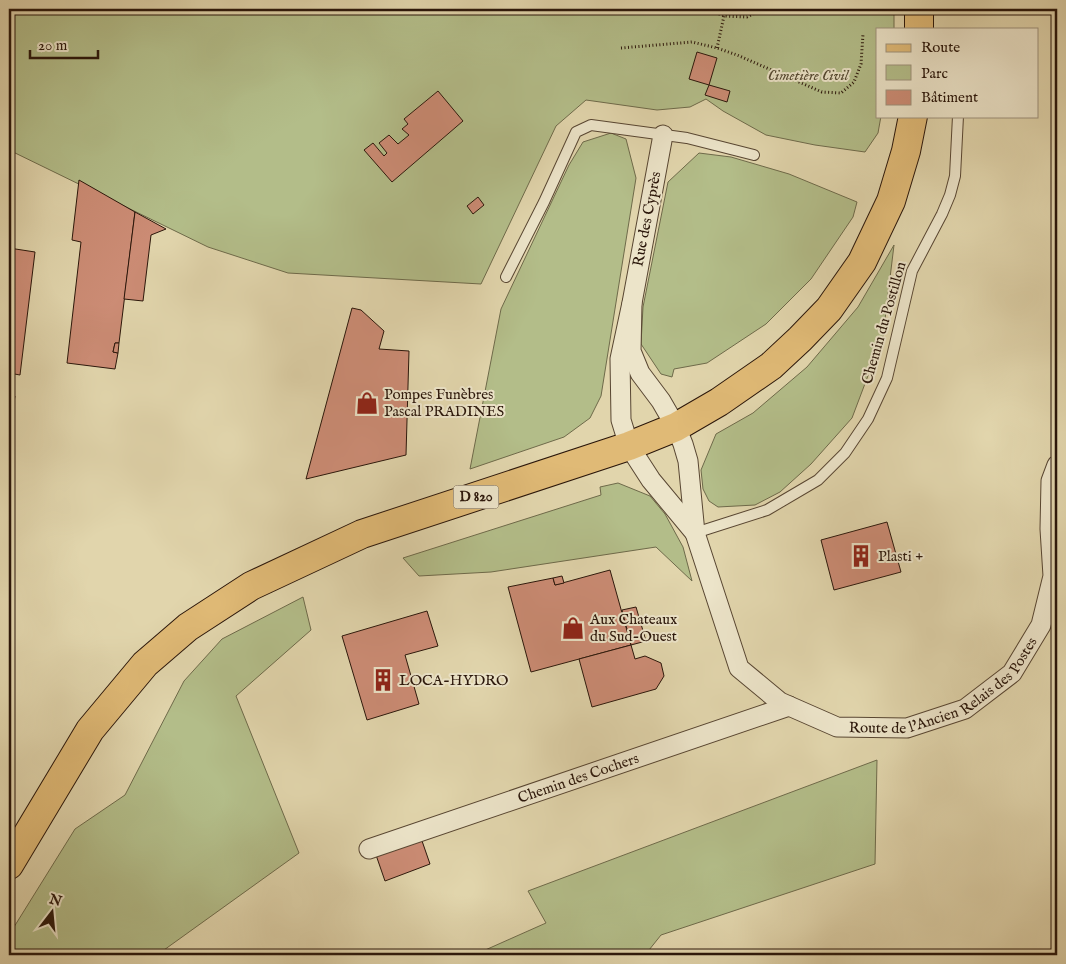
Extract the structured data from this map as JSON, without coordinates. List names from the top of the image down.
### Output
{
  "streets": {
    "main road": ["D 820"],
    "street": ["Rue des Cyprès", "Route de l'Ancien Relais des Postes", "Chemin des Cochers"],
    "lane": ["Chemin du Postillon"]
  },
  "crossings": [
    ["Rue des Cyprès", "D 820"],
    ["Rue des Cyprès", "Route de l'Ancien Relais des Postes"],
    ["Chemin du Postillon", "Route de l'Ancien Relais des Postes"],
    ["D 820", "Route de l'Ancien Relais des Postes"],
    ["Route de l'Ancien Relais des Postes", "Chemin des Cochers"]
  ],
  "parks": ["Cimetière Civil"],
  "places": {
    "shop": ["Pompes Funèbres Pascal PRADINES", "Aux Chateaux du Sud-Ouest"],
    "building": ["Plasti +", "LOCA-HYDRO"]
  },
  "legend": ["Route", "Parc", "Bâtiment"],
  "scale_bar": "20 m",
  "north": "top"
}
